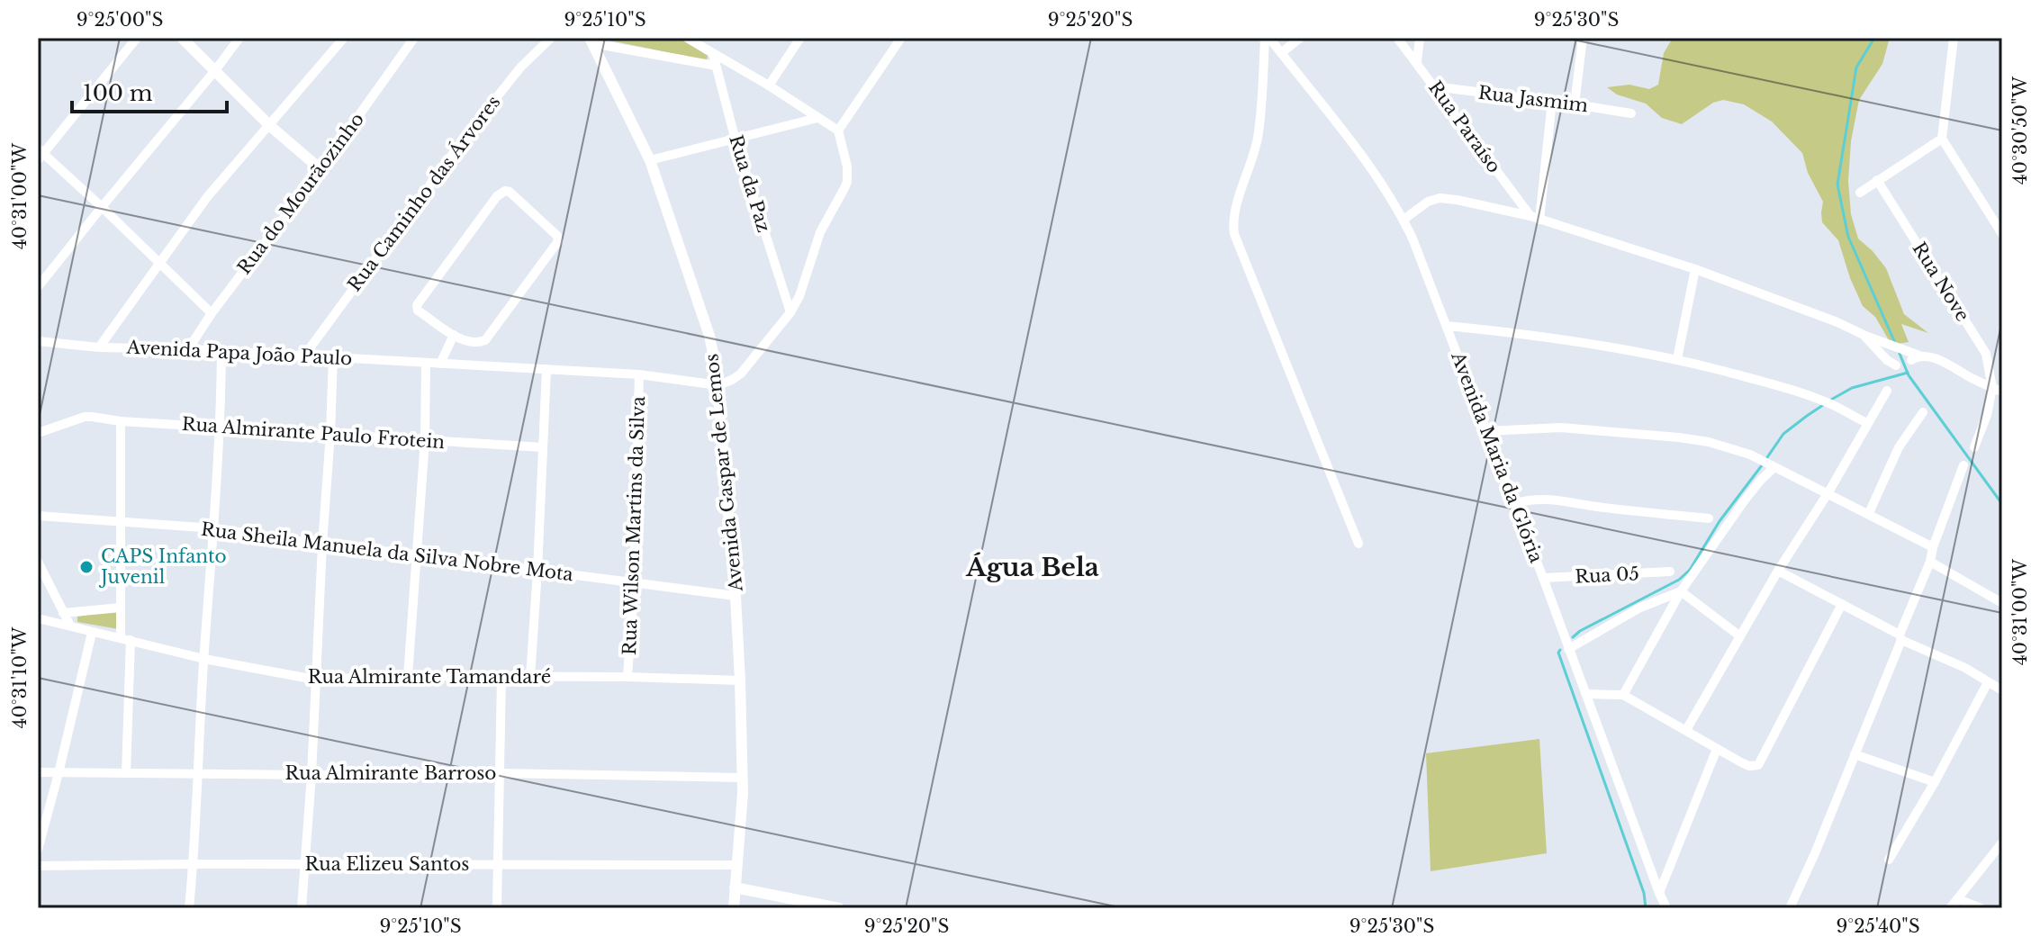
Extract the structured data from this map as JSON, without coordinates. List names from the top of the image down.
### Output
{
  "streets": {
    "street": [
      "Rua Jasmim",
      "Rua Paraíso",
      "Rua da Paz",
      "Rua do Mourãozinho",
      "Rua Caminho das Árvores",
      "Rua Nove",
      "Avenida Papa João Paulo",
      "Rua Almirante Paulo Frotein",
      "Avenida Maria da Glória",
      "Avenida Gaspar de Lemos",
      "Rua Wilson Martins da Silva",
      "Rua Sheila Manuela da Silva Nobre Mota",
      "Rua 05",
      "Rua Almirante Tamandaré",
      "Rua Almirante Barroso",
      "Rua Elizeu Santos"
    ]
  },
  "crossings": [
    ["Rua Jasmim", "Rua Paraíso"],
    ["Rua do Mourãozinho", "Avenida Papa João Paulo"],
    ["Rua Caminho das Árvores", "Avenida Papa João Paulo"],
    ["Avenida Papa João Paulo", "Avenida Gaspar de Lemos"],
    ["Avenida Papa João Paulo", "Rua Wilson Martins da Silva"],
    ["Avenida Maria da Glória", "Rua 05"],
    ["Avenida Gaspar de Lemos", "Rua Sheila Manuela da Silva Nobre Mota"],
    ["Avenida Gaspar de Lemos", "Rua Almirante Tamandaré"],
    ["Avenida Gaspar de Lemos", "Rua Almirante Barroso"],
    ["Avenida Gaspar de Lemos", "Rua Elizeu Santos"],
    ["Rua Wilson Martins da Silva", "Rua Sheila Manuela da Silva Nobre Mota"],
    ["Rua Wilson Martins da Silva", "Rua Almirante Tamandaré"]
  ],
  "districts": ["Água Bela"],
  "places": ["CAPS Infanto Juvenil"],
  "scale_bar": "100 m",
  "coordinates": [
    "9°25'00\"S",
    "9°25'10\"S",
    "9°25'20\"S",
    "9°25'30\"S",
    "40°30'50\"W",
    "40°31'00\"W",
    "40°31'10\"W",
    "9°25'40\"S"
  ]
}
